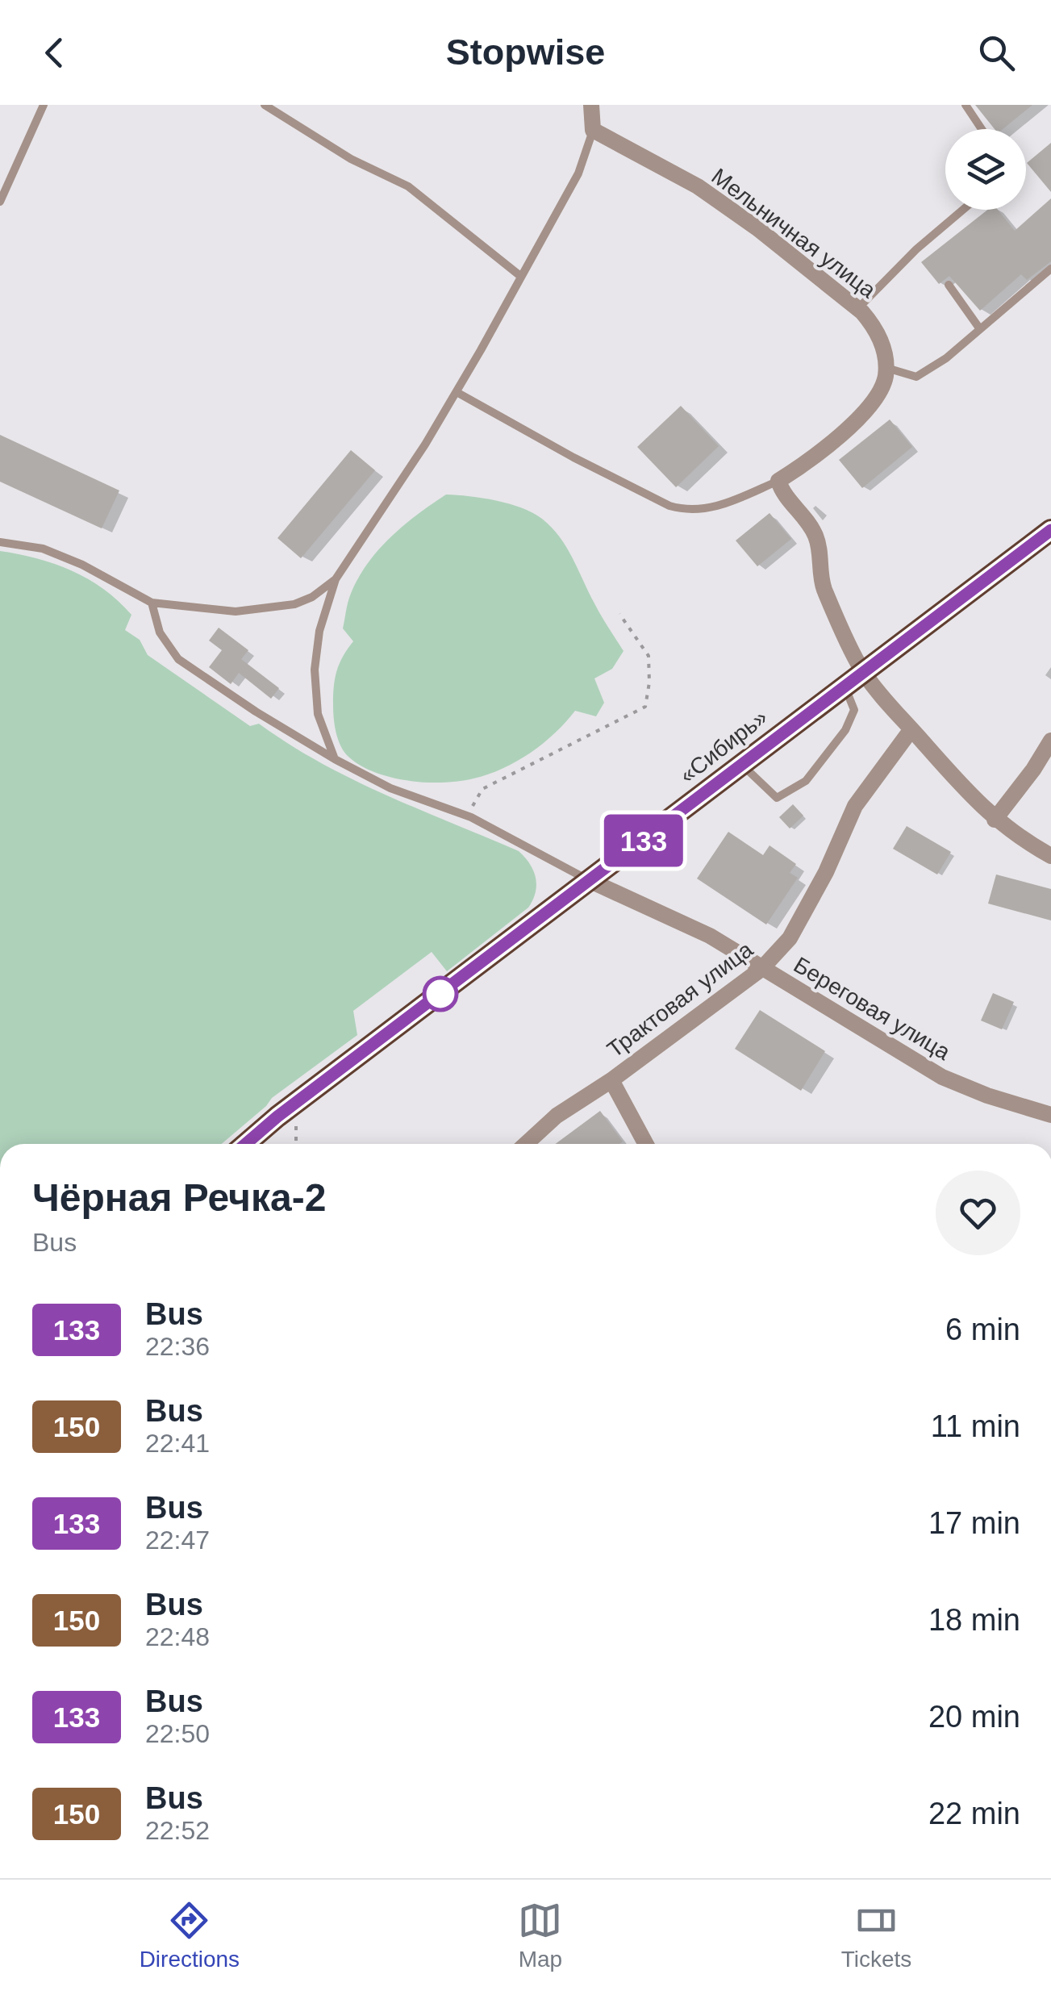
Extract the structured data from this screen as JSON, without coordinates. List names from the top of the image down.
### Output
{
  "streets": {
    "highway": ["«Сибирь»"],
    "street": ["Мельничная улица", "Трактовая улица", "Береговая улица"]
  },
  "crossings": [
    ["«Сибирь»", "Береговая улица"],
    ["Трактовая улица", "Береговая улица"]
  ],
  "lines": ["bus line 133"],
  "page": {
    "header": "Stopwise",
    "on_map": "133",
    "heading": ["Чёрная Речка-2", "Bus"],
    "list": [
      {
        "mark": "133",
        "name": "Bus",
        "note": "22:36",
        "value": "6 min"
      },
      {
        "mark": "150",
        "name": "Bus",
        "note": "22:41",
        "value": "11 min"
      },
      {
        "mark": "133",
        "name": "Bus",
        "note": "22:47",
        "value": "17 min"
      },
      {
        "mark": "150",
        "name": "Bus",
        "note": "22:48",
        "value": "18 min"
      },
      {
        "mark": "133",
        "name": "Bus",
        "note": "22:50",
        "value": "20 min"
      },
      {
        "mark": "150",
        "name": "Bus",
        "note": "22:52",
        "value": "22 min"
      }
    ],
    "tabs": ["Directions", "Map", "Tickets"]
  }
}
